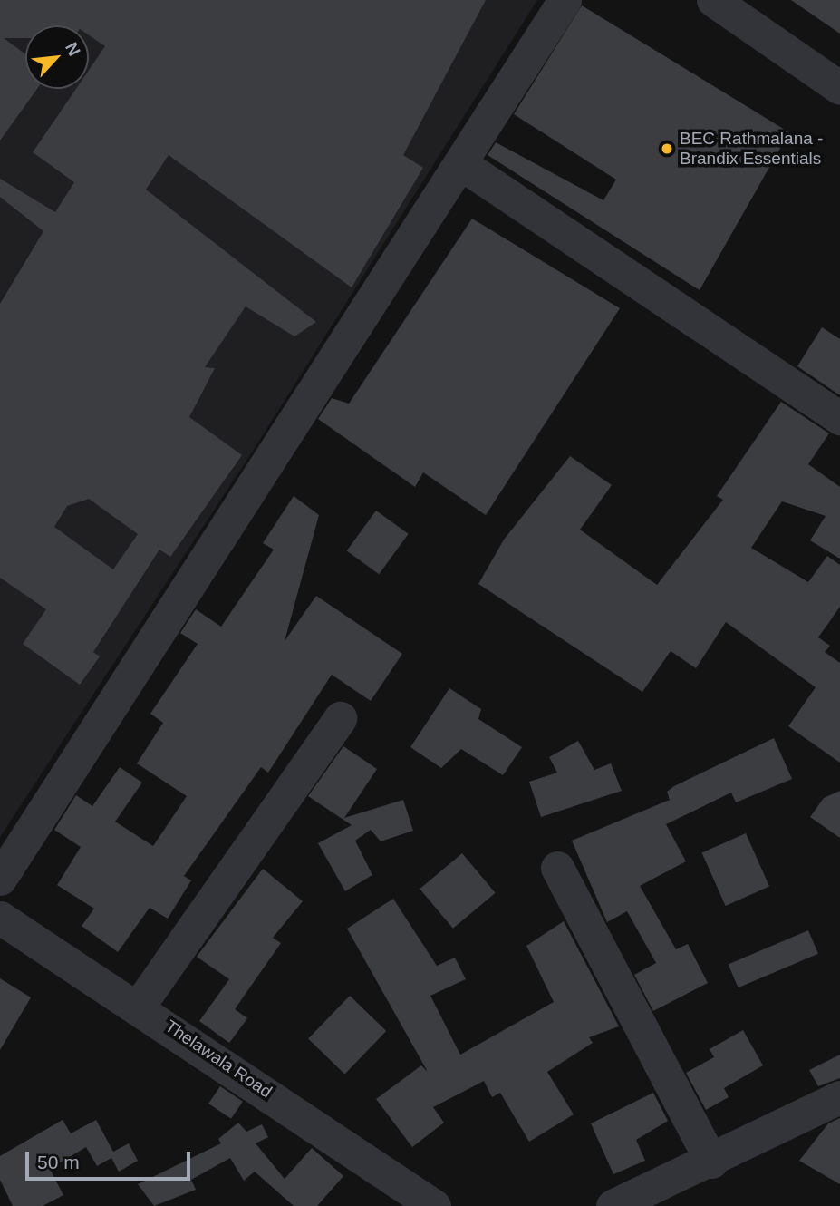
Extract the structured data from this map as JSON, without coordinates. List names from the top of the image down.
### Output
{
  "streets": {
    "street": ["Thelawala Road"]
  },
  "places": ["BEC Rathmalana - Brandix Essentials"],
  "scale_bar": "50 m",
  "north": "top right"
}
